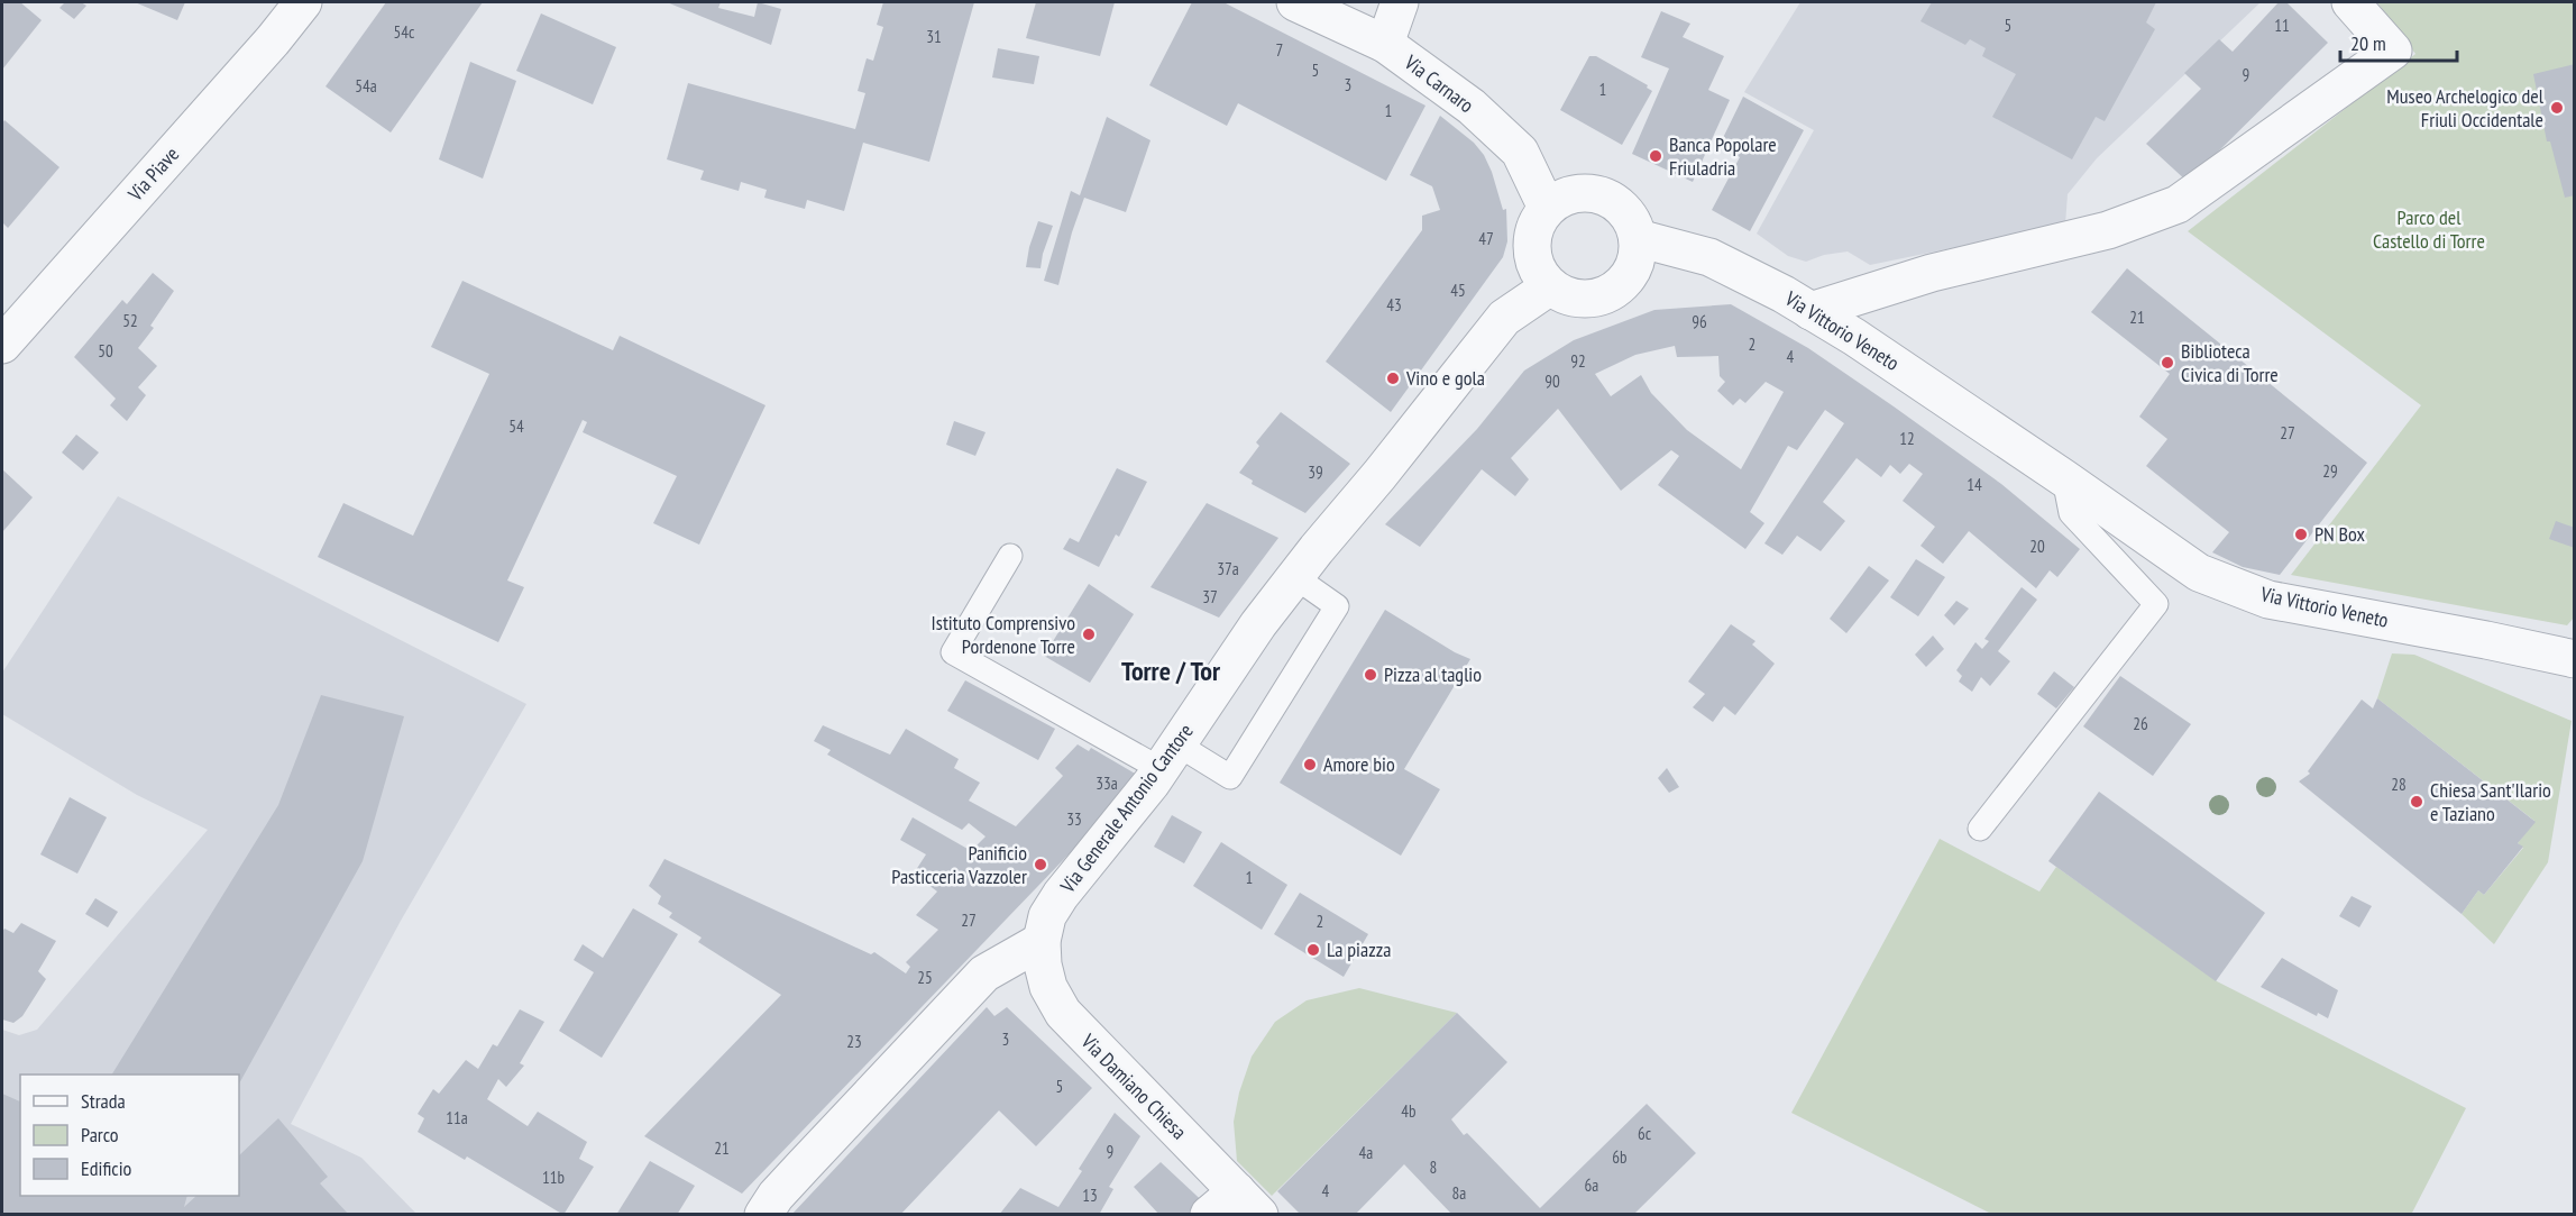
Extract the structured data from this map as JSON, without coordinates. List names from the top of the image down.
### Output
{
  "streets": {
    "street": [
      "Via Carnaro",
      "Via Piave",
      "Via Vittorio Veneto",
      "Via Generale Antonio Cantore",
      "Via Damiano Chiesa"
    ]
  },
  "crossings": [
    ["Via Carnaro", "Via Vittorio Veneto"],
    ["Via Carnaro", "Via Generale Antonio Cantore"],
    ["Via Vittorio Veneto", "Via Generale Antonio Cantore"],
    ["Via Generale Antonio Cantore", "Via Damiano Chiesa"]
  ],
  "districts": ["Torre / Tor"],
  "parks": ["Parco del Castello di Torre"],
  "places": [
    "Museo Archelogico del Friuli Occidentale",
    "Banca Popolare Friuladria",
    "Biblioteca Civica di Torre",
    "Vino e gola",
    "PN Box",
    "Istituto Comprensivo Pordenone Torre",
    "Pizza al taglio",
    "Amore bio",
    "Chiesa Sant'Ilario e Taziano",
    "Panificio Pasticceria Vazzoler",
    "La piazza"
  ],
  "house_numbers": [
    "5",
    "11",
    "54c",
    "31",
    "7",
    "5",
    "9",
    "3",
    "54a",
    "1",
    "1",
    "47",
    "45",
    "43",
    "21",
    "52",
    "96",
    "2",
    "50",
    "4",
    "92",
    "90",
    "54",
    "27",
    "12",
    "29",
    "39",
    "14",
    "20",
    "37a",
    "37",
    "26",
    "33a",
    "28",
    "33",
    "1",
    "27",
    "2",
    "25",
    "3",
    "23",
    "5",
    "4b",
    "11a",
    "6c",
    "21",
    "9",
    "4a",
    "6b",
    "8",
    "11b",
    "6a",
    "4",
    "8a",
    "13"
  ],
  "legend": ["Strada", "Parco", "Edificio"],
  "scale_bar": "20 m"
}
